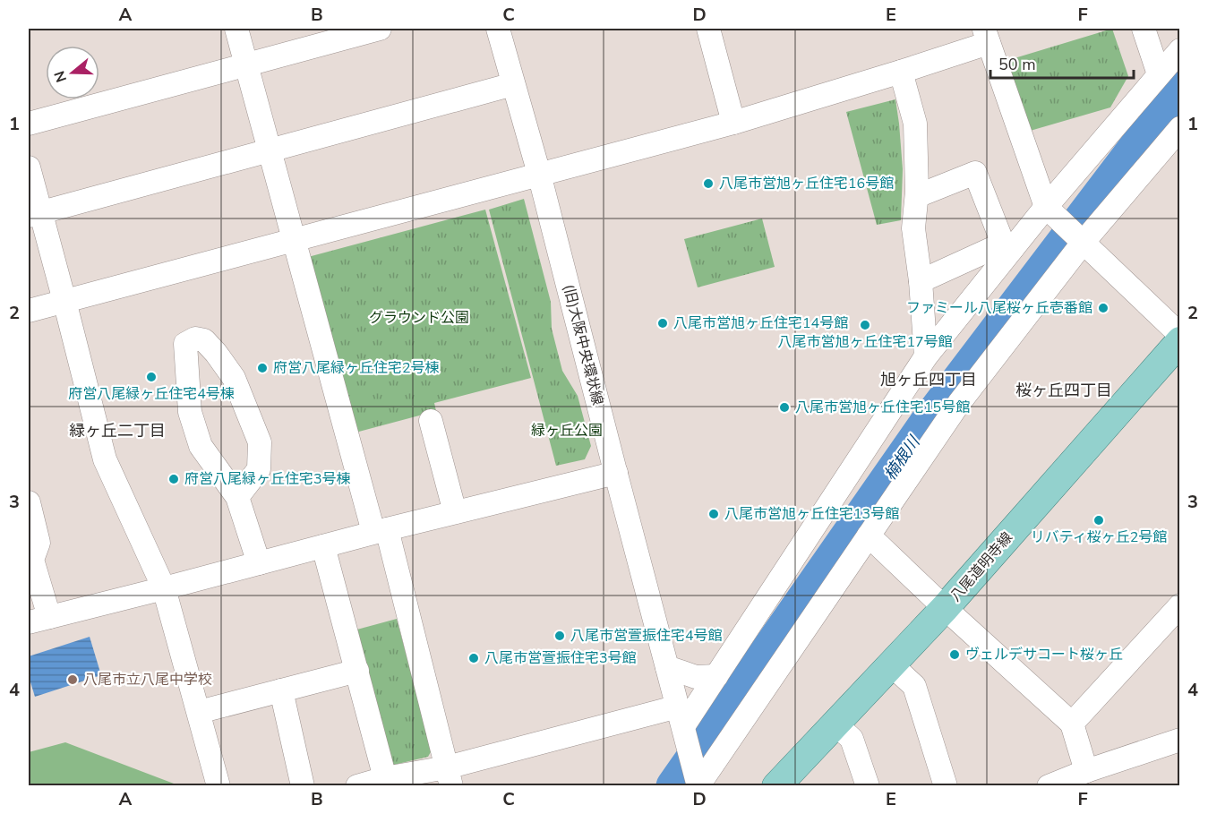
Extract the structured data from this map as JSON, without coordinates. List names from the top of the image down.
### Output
{
  "streets": {
    "main road": ["八尾道明寺線"],
    "street": ["(旧)大阪中央環状線"]
  },
  "districts": ["旭ヶ丘四丁目", "桜ヶ丘四丁目", "緑ヶ丘二丁目"],
  "water": ["楠根川"],
  "parks": ["グラウンド公園", "緑ヶ丘公園"],
  "places": [
    "八尾市営旭ヶ丘住宅16号館",
    "ファミール八尾桜ヶ丘壱番館",
    "八尾市営旭ヶ丘住宅14号館",
    "八尾市営旭ヶ丘住宅17号館",
    "府営八尾緑ヶ丘住宅2号棟",
    "府営八尾緑ヶ丘住宅4号棟",
    "八尾市営旭ヶ丘住宅15号館",
    "府営八尾緑ヶ丘住宅3号棟",
    "八尾市営旭ヶ丘住宅13号館",
    "リバティ桜ヶ丘2号館",
    "八尾市営萱振住宅4号館",
    "ヴェルデサコート桜ヶ丘",
    "八尾市営萱振住宅3号館",
    "八尾市立八尾中学校"
  ],
  "scale_bar": "50 m",
  "north": "left",
  "grid": {
    "columns": [
      "A",
      "B",
      "C",
      "D",
      "E",
      "F"
    ],
    "rows": [
      "1",
      "2",
      "3",
      "4"
    ]
  }
}
